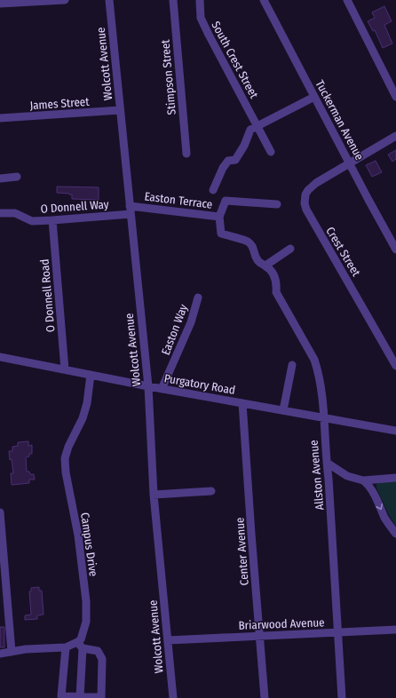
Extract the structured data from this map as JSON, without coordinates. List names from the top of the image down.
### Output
{
  "streets": {
    "street": [
      "South Crest Street",
      "Wolcott Avenue",
      "Stimpson Street",
      "James Street",
      "Tuckerman Avenue",
      "Easton Terrace",
      "O Donnell Way",
      "Crest Street",
      "O Donnell Road",
      "Easton Way",
      "Purgatory Road",
      "Allston Avenue",
      "Campus Drive",
      "Center Avenue",
      "Briarwood Avenue"
    ]
  },
  "crossings": [
    ["Wolcott Avenue", "James Street"],
    ["Wolcott Avenue", "Easton Terrace"],
    ["Wolcott Avenue", "O Donnell Way"],
    ["Wolcott Avenue", "Purgatory Road"],
    ["Wolcott Avenue", "Briarwood Avenue"],
    ["Tuckerman Avenue", "Crest Street"],
    ["Easton Terrace", "O Donnell Way"],
    ["Easton Terrace", "Allston Avenue"],
    ["O Donnell Way", "O Donnell Road"],
    ["O Donnell Road", "Purgatory Road"],
    ["Easton Way", "Purgatory Road"],
    ["Purgatory Road", "Allston Avenue"],
    ["Purgatory Road", "Campus Drive"],
    ["Purgatory Road", "Center Avenue"],
    ["Allston Avenue", "Briarwood Avenue"],
    ["Center Avenue", "Briarwood Avenue"]
  ]
}
